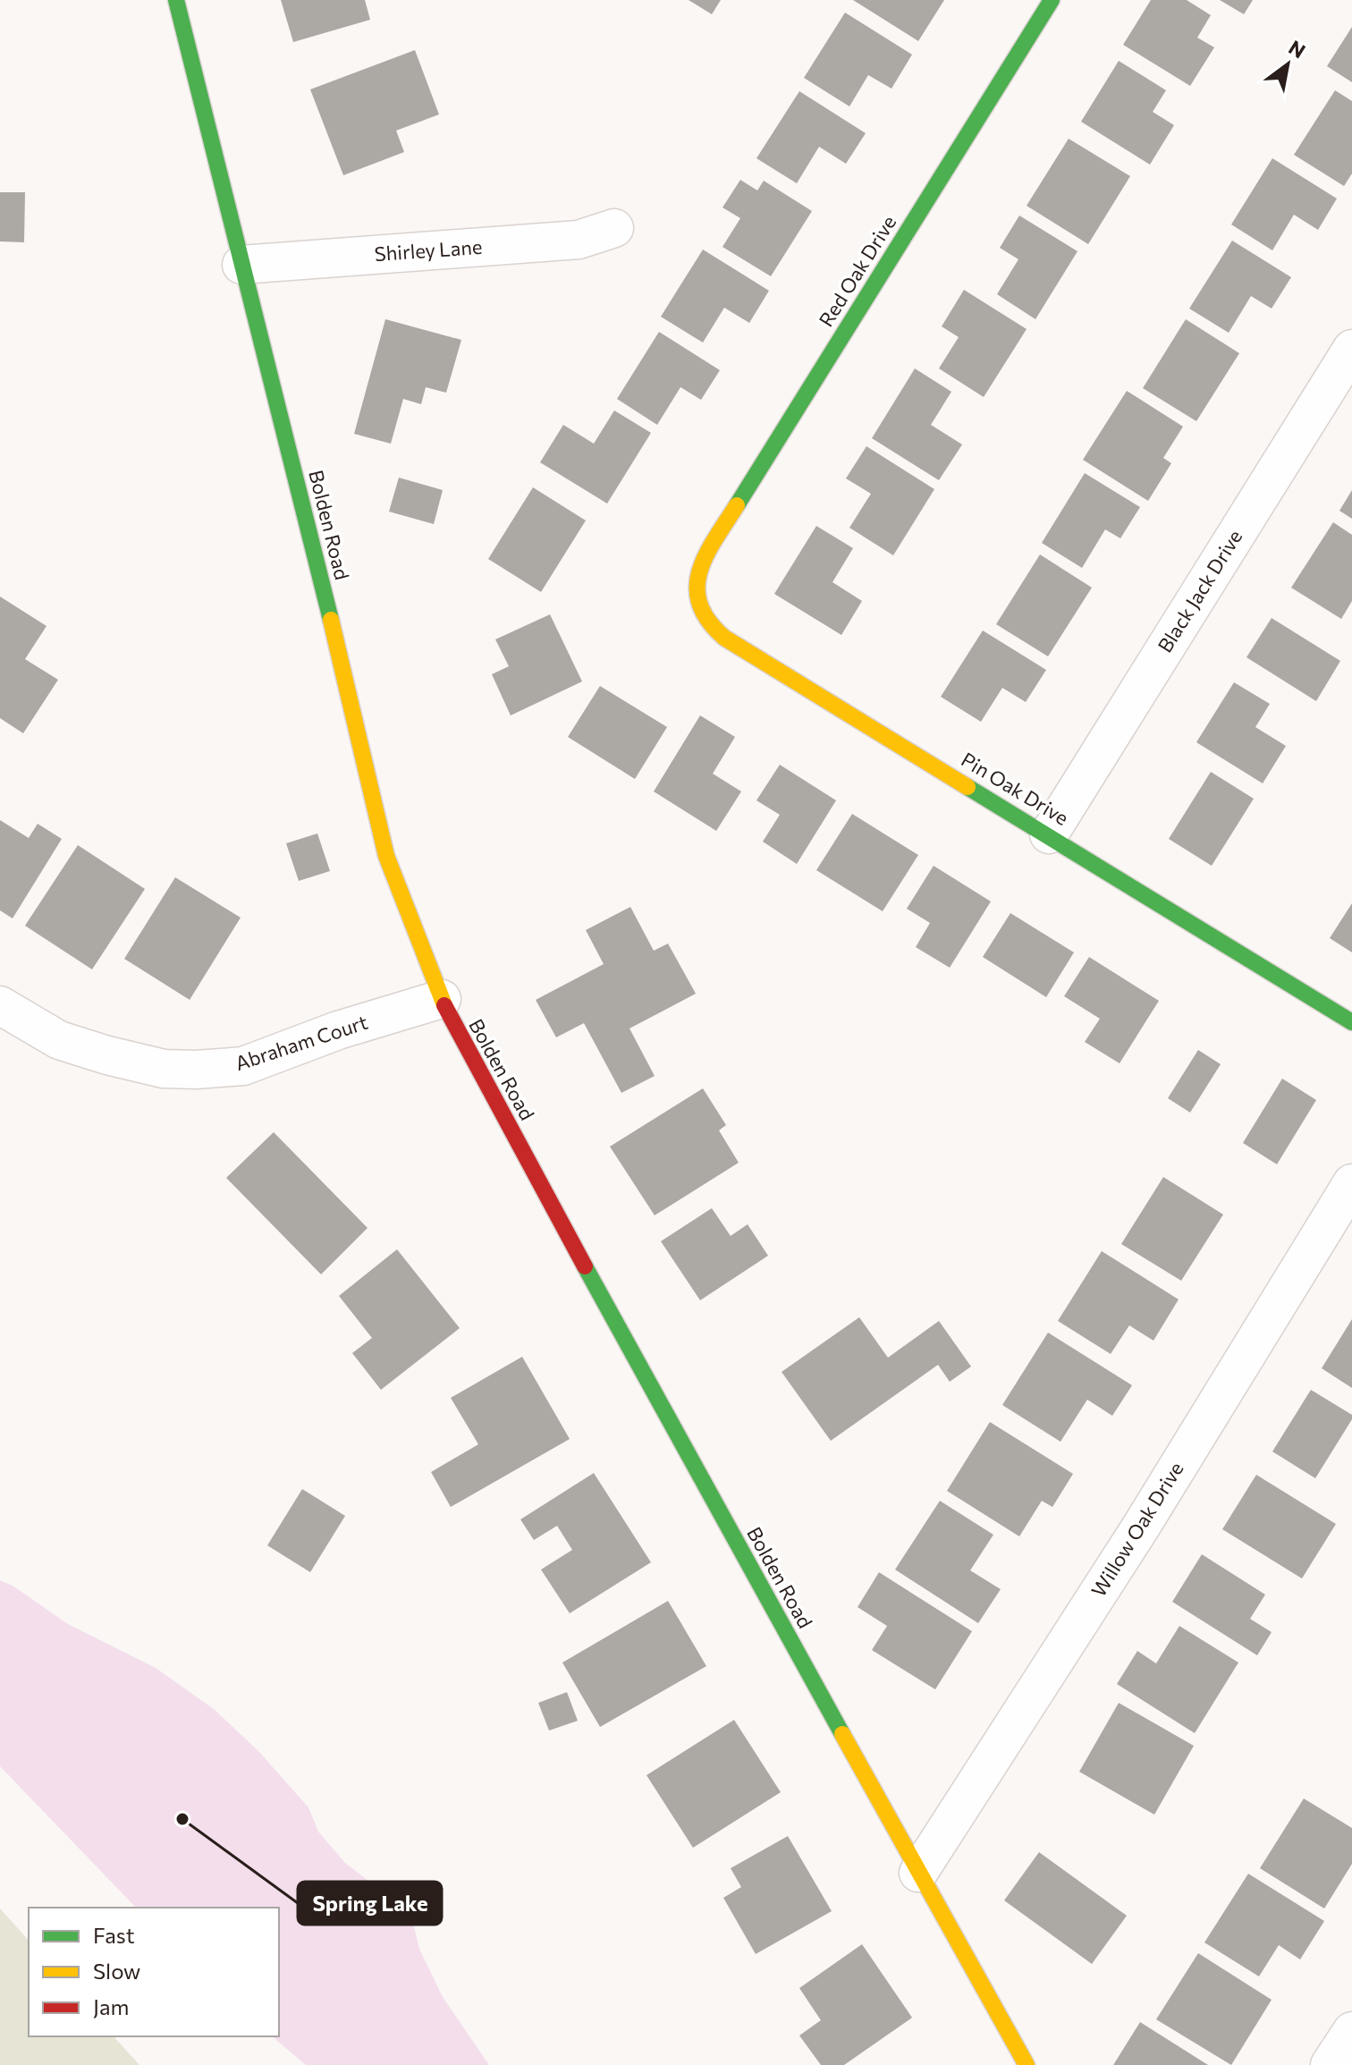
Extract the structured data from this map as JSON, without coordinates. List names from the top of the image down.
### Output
{
  "streets": {
    "street": [
      "Shirley Lane",
      "Red Oak Drive",
      "Bolden Road",
      "Black Jack Drive",
      "Pin Oak Drive",
      "Abraham Court",
      "Willow Oak Drive"
    ]
  },
  "crossings": [
    ["Shirley Lane", "Bolden Road"],
    ["Red Oak Drive", "Pin Oak Drive"],
    ["Bolden Road", "Abraham Court"],
    ["Bolden Road", "Willow Oak Drive"],
    ["Black Jack Drive", "Pin Oak Drive"]
  ],
  "places": ["Spring Lake"],
  "legend": ["Fast", "Slow", "Jam"],
  "north": "top right"
}
